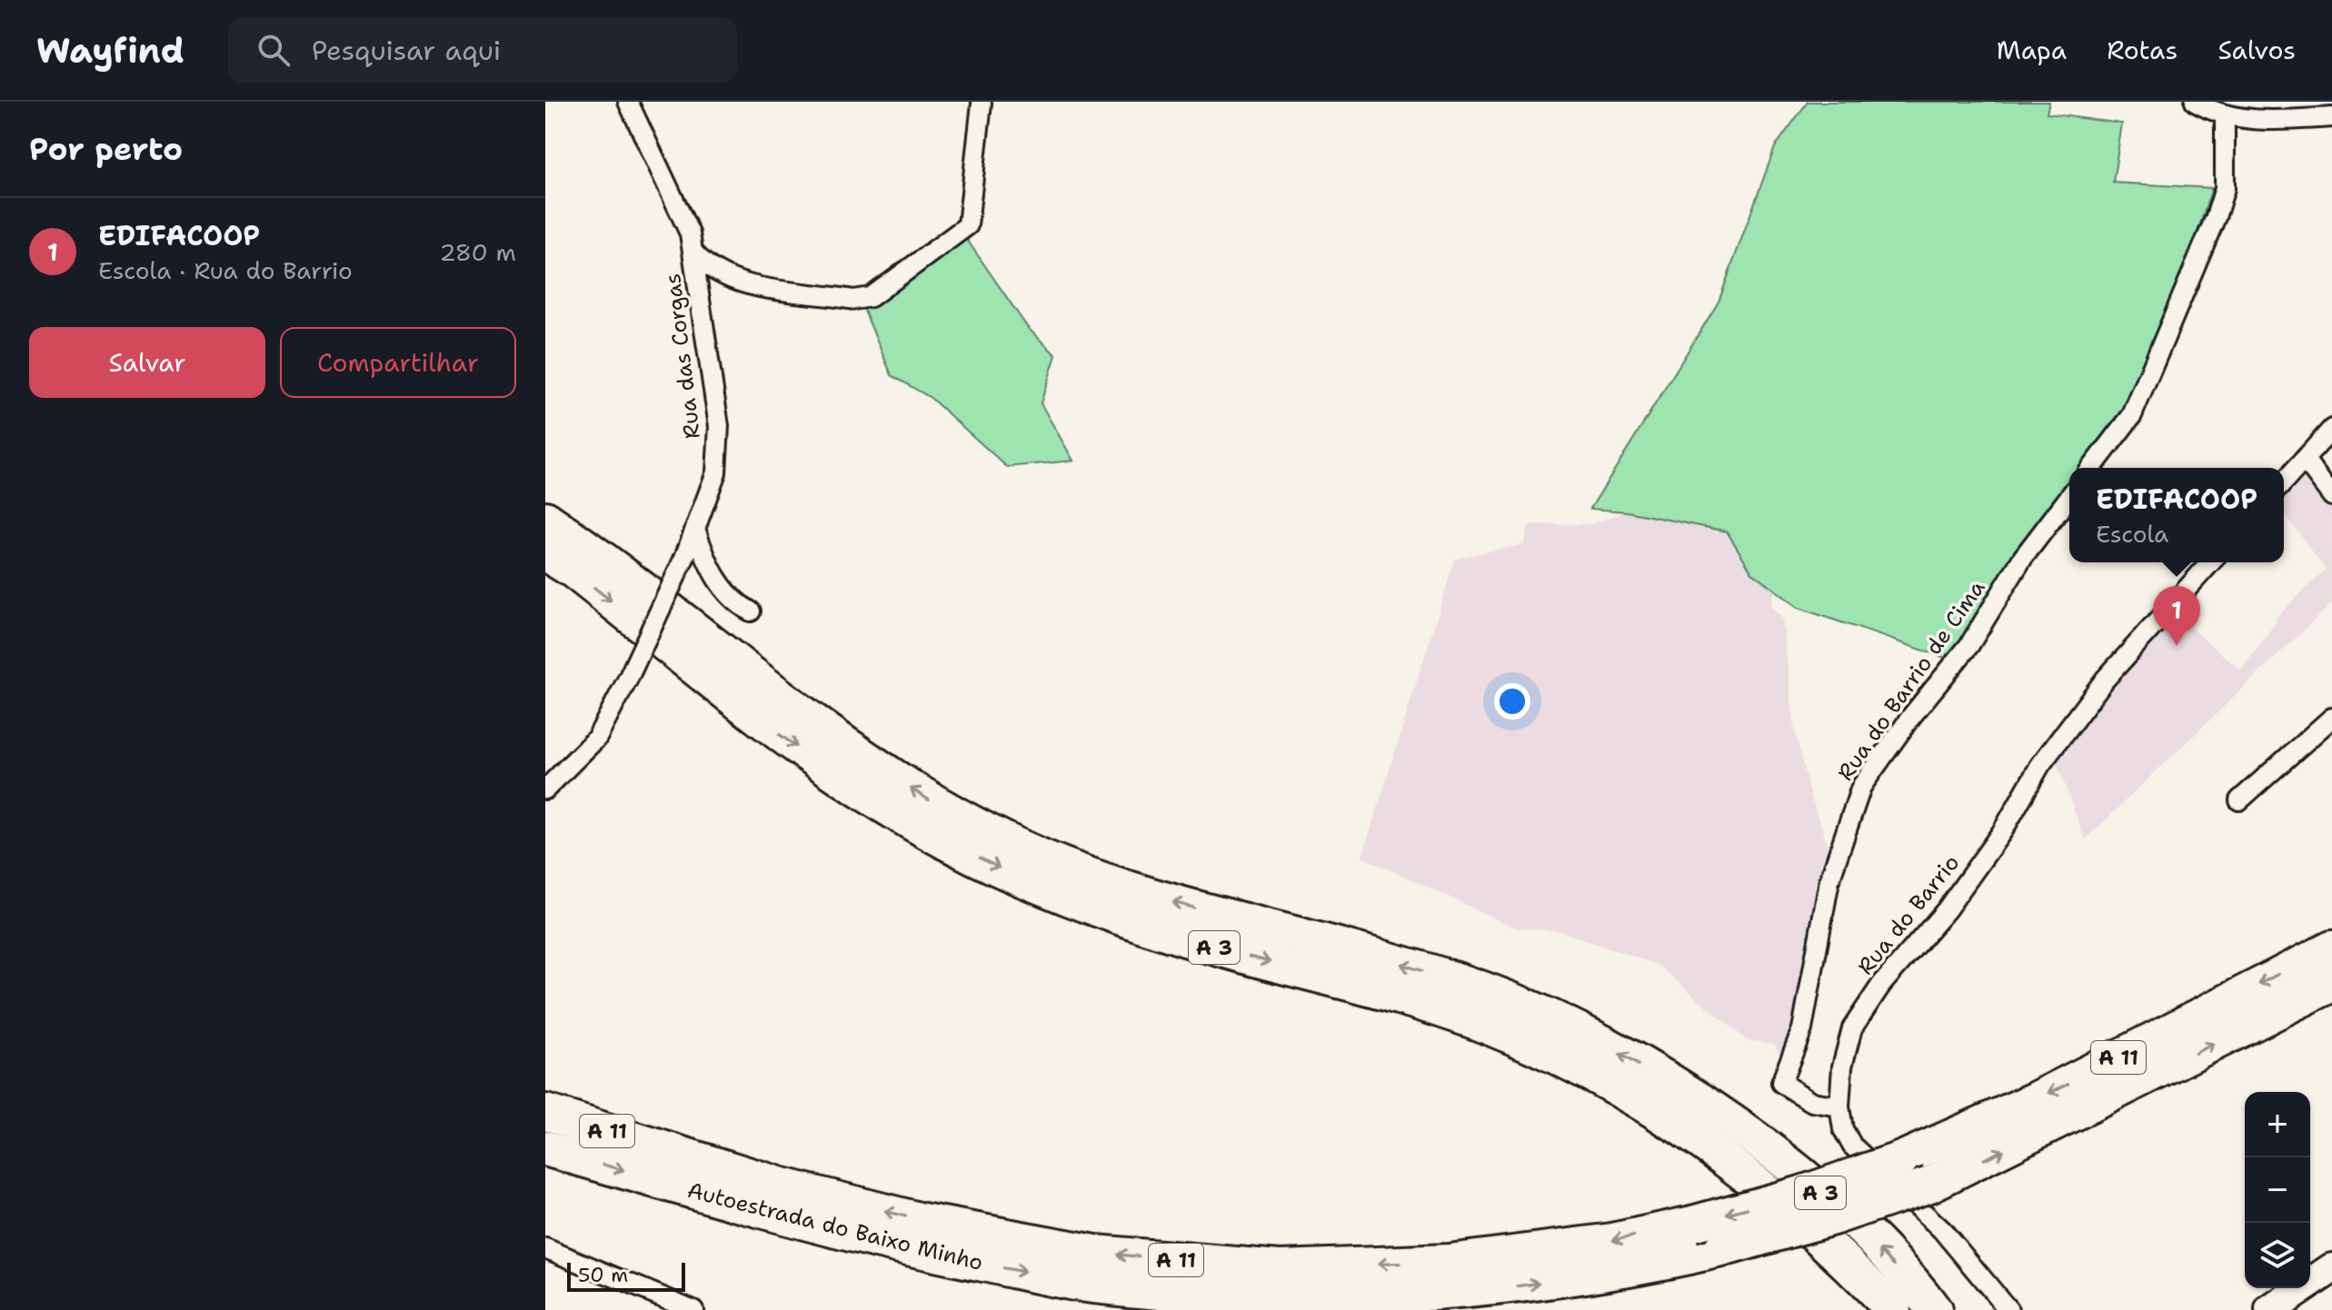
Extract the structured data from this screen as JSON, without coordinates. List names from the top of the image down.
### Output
{
  "streets": {
    "highway": ["A 3", "A 11", "Autoestrada do Baixo Minho"],
    "street": ["Rua das Corgas", "Rua do Barrio de Cima", "Rua do Barrio"]
  },
  "crossings": [
    ["Rua do Barrio de Cima", "Rua do Barrio"]
  ],
  "scale_bar": "50 m",
  "page": {
    "header": "Wayfind",
    "search": "Pesquisar aqui",
    "nav": ["Mapa", "Rotas", "Salvos"],
    "heading": "Por perto",
    "list": [
      {
        "mark": "1",
        "name": "EDIFACOOP",
        "note": "Escola · Rua do Barrio",
        "value": "280 m"
      }
    ],
    "buttons": ["Salvar", "Compartilhar"],
    "popup": ["EDIFACOOP", "Escola"],
    "pins": "1",
    "map_buttons": ["+", "−"],
    "scale": "50 m"
  }
}
